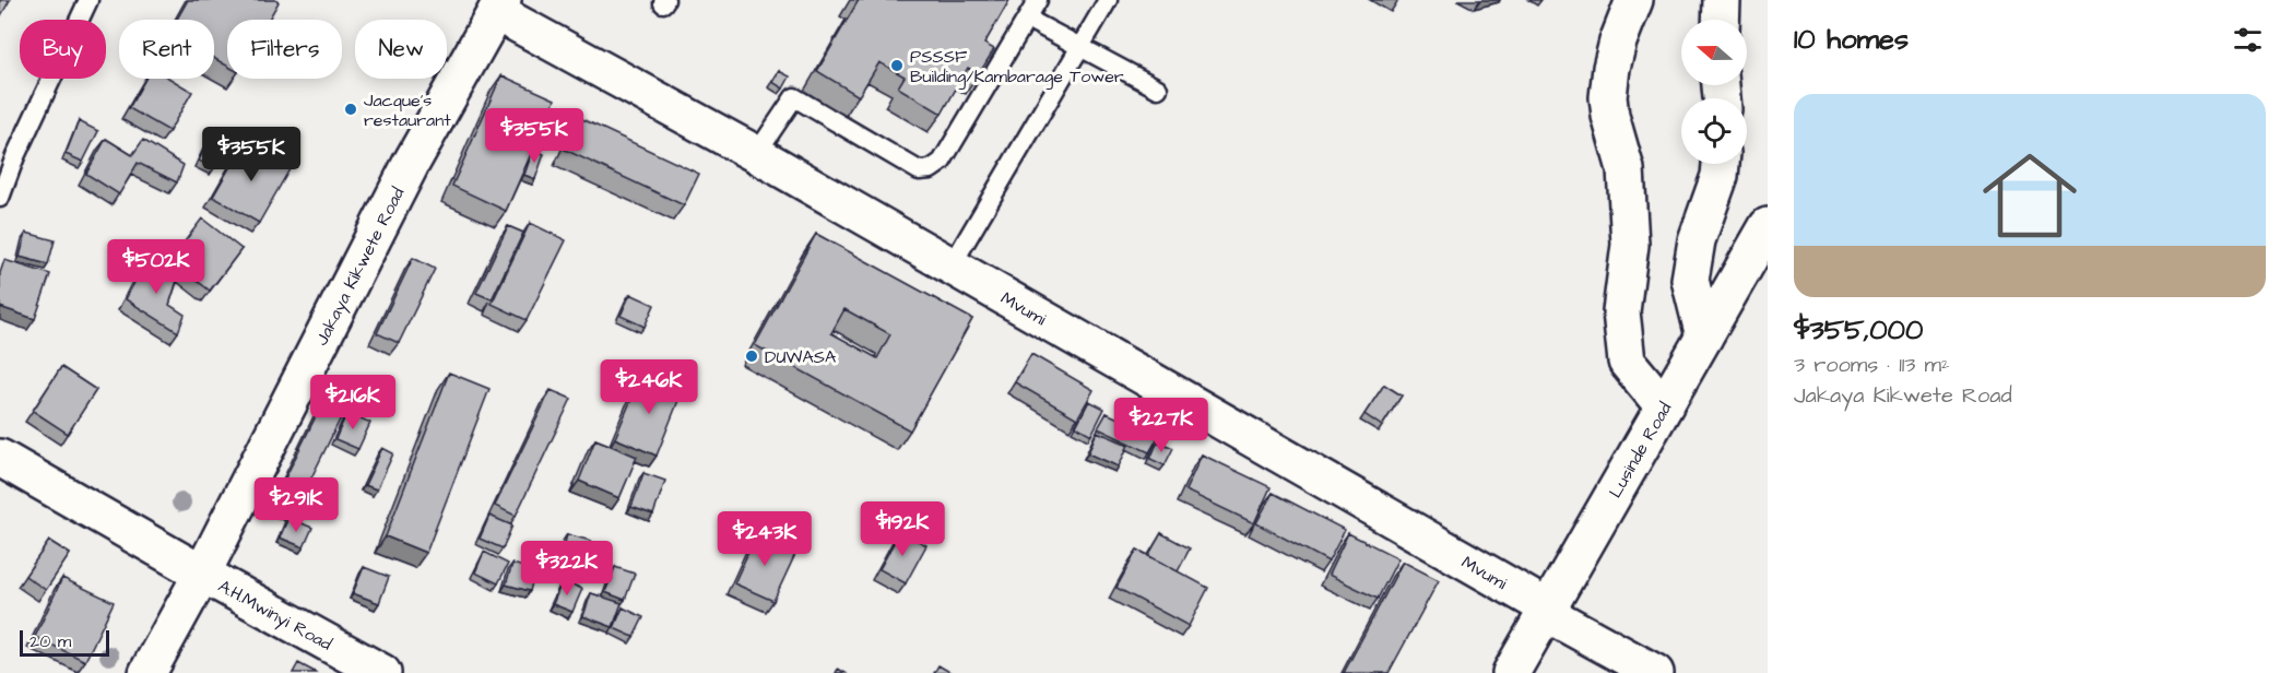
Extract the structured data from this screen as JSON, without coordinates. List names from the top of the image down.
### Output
{
  "streets": {
    "street": [
      "Jakaya Kikwete Road",
      "Mvumi",
      "Lusinde Road",
      "A.H.Mwinyi Road"
    ]
  },
  "crossings": [
    ["Jakaya Kikwete Road", "Mvumi"],
    ["Jakaya Kikwete Road", "A.H.Mwinyi Road"],
    ["Mvumi", "Lusinde Road"]
  ],
  "places": ["PSSSF Building/Kambarage Tower", "Jacque's restaurant", "DUWASA"],
  "scale_bar": "20 m",
  "north": "left",
  "page": {
    "heading": "10 homes",
    "chip": [
      "Buy",
      "Rent",
      "Filters",
      "New"
    ],
    "list": [
      {
        "name": "$355,000",
        "note": "3 rooms · 113 m² · Jakaya Kikwete Road"
      }
    ],
    "price": [
      "$355K",
      "$355K",
      "$502K",
      "$246K",
      "$216K",
      "$227K",
      "$291K",
      "$192K",
      "$243K",
      "$322K"
    ],
    "scale": "20 m"
  }
}
